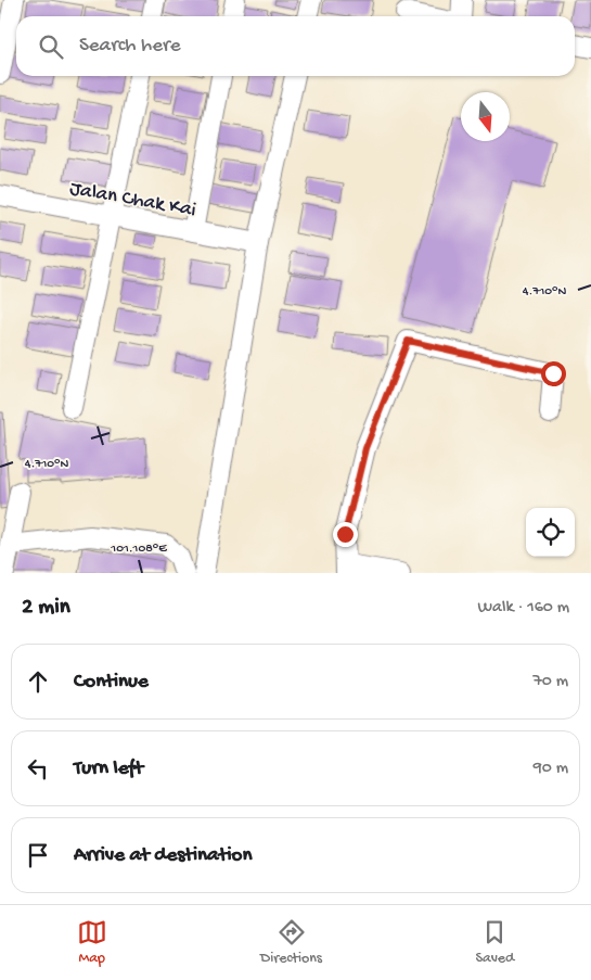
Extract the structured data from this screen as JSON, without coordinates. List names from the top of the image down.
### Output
{
  "streets": {
    "street": ["Jalan Chak Kai"]
  },
  "north": "bottom",
  "page": {
    "search": "Search here",
    "heading": ["2 min", "Walk · 160 m"],
    "list": [
      ["Continue", "70 m"],
      ["Turn left", "90 m"],
      "Arrive at destination"
    ],
    "nav": ["Map", "Directions", "Saved"]
  },
  "coordinates": ["4.710°N", "101.108°E"]
}
